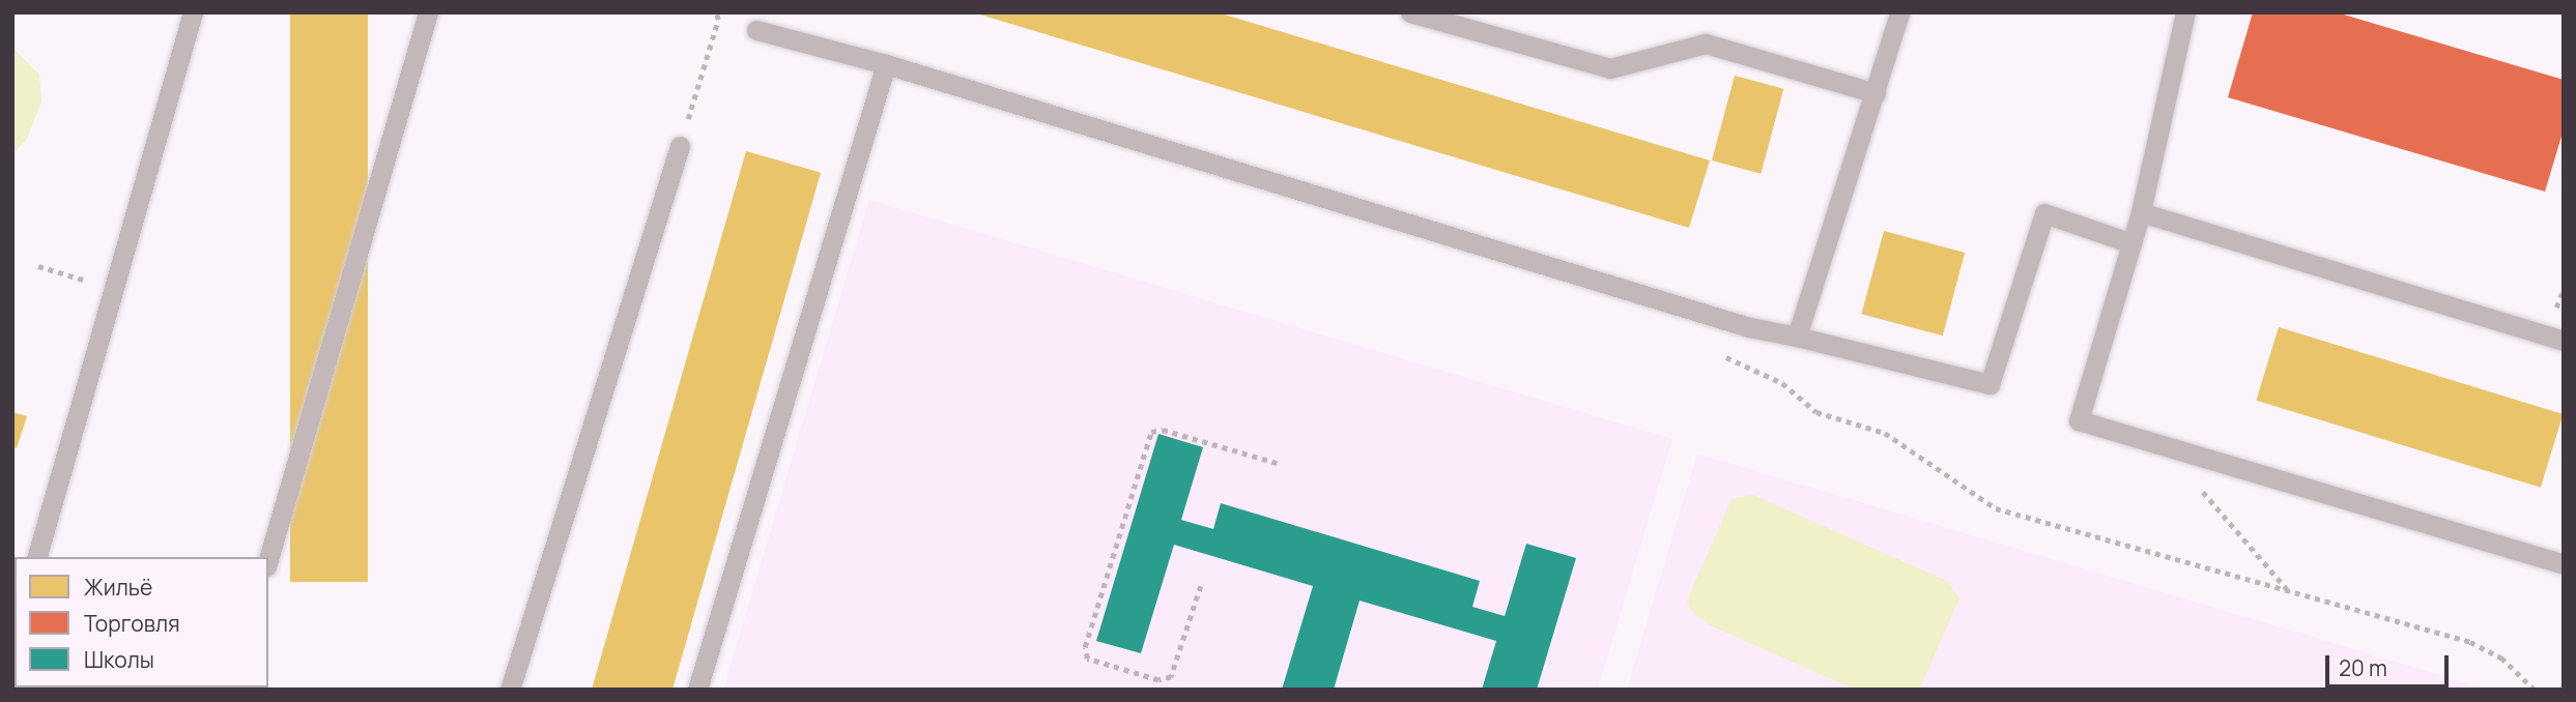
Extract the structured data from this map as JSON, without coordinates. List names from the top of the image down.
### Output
{
  "legend": ["Жильё", "Торговля", "Школы"],
  "scale_bar": "20 m"
}
